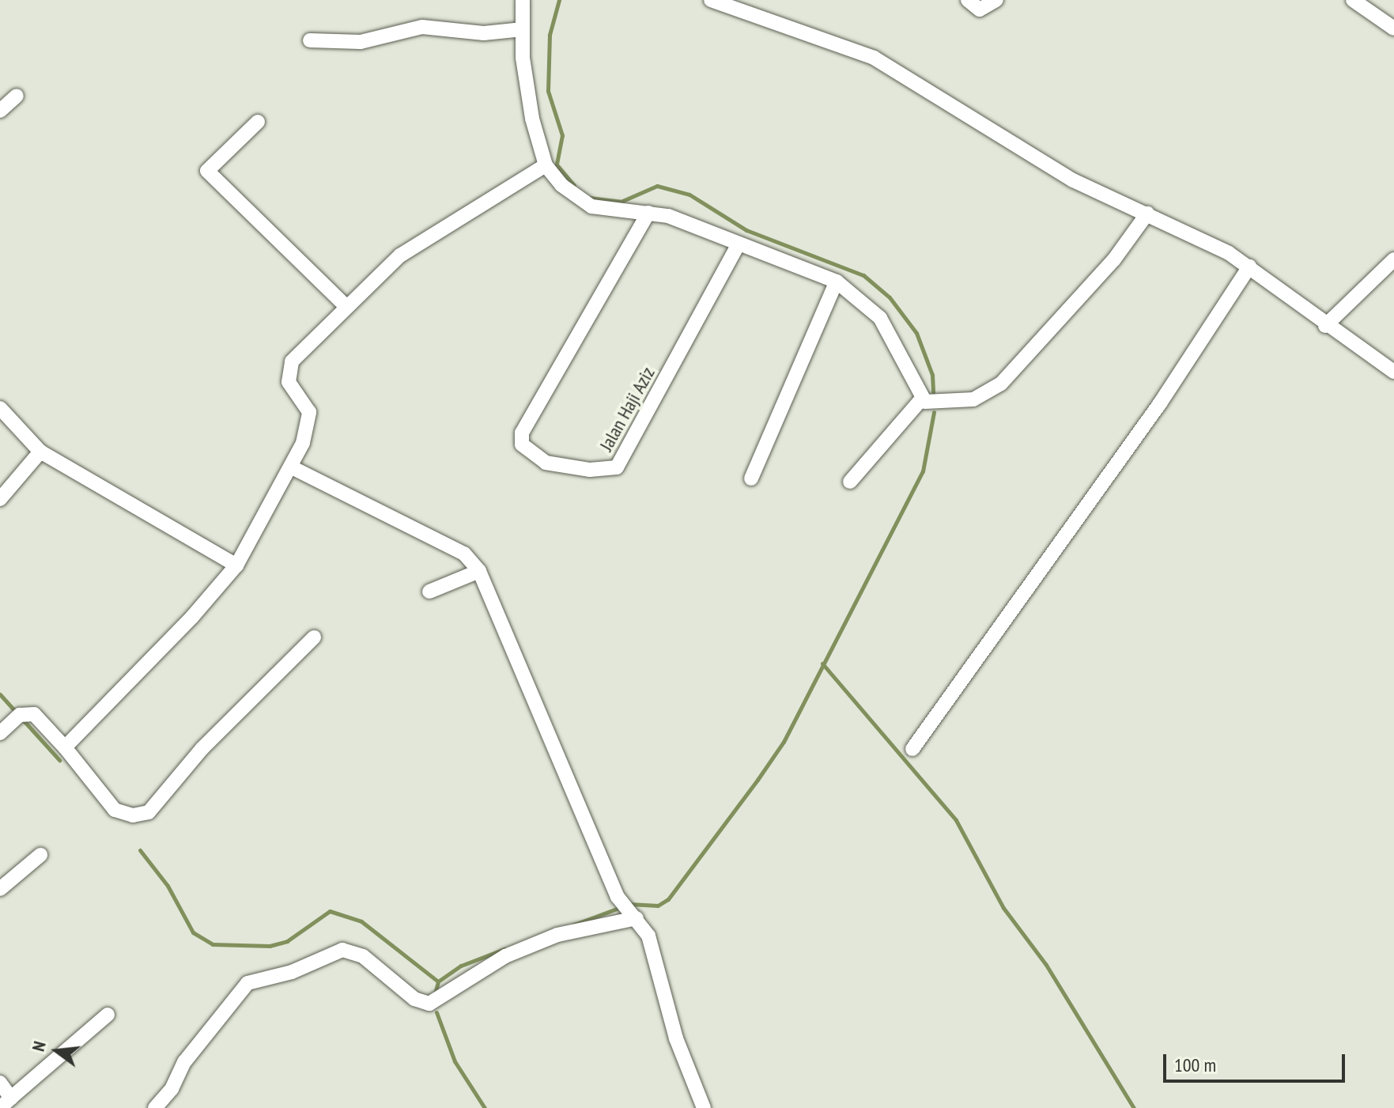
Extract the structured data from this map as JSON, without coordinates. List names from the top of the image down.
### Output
{
  "streets": {
    "street": ["Jalan Haji Aziz"]
  },
  "scale_bar": "100 m",
  "north": "left"
}
